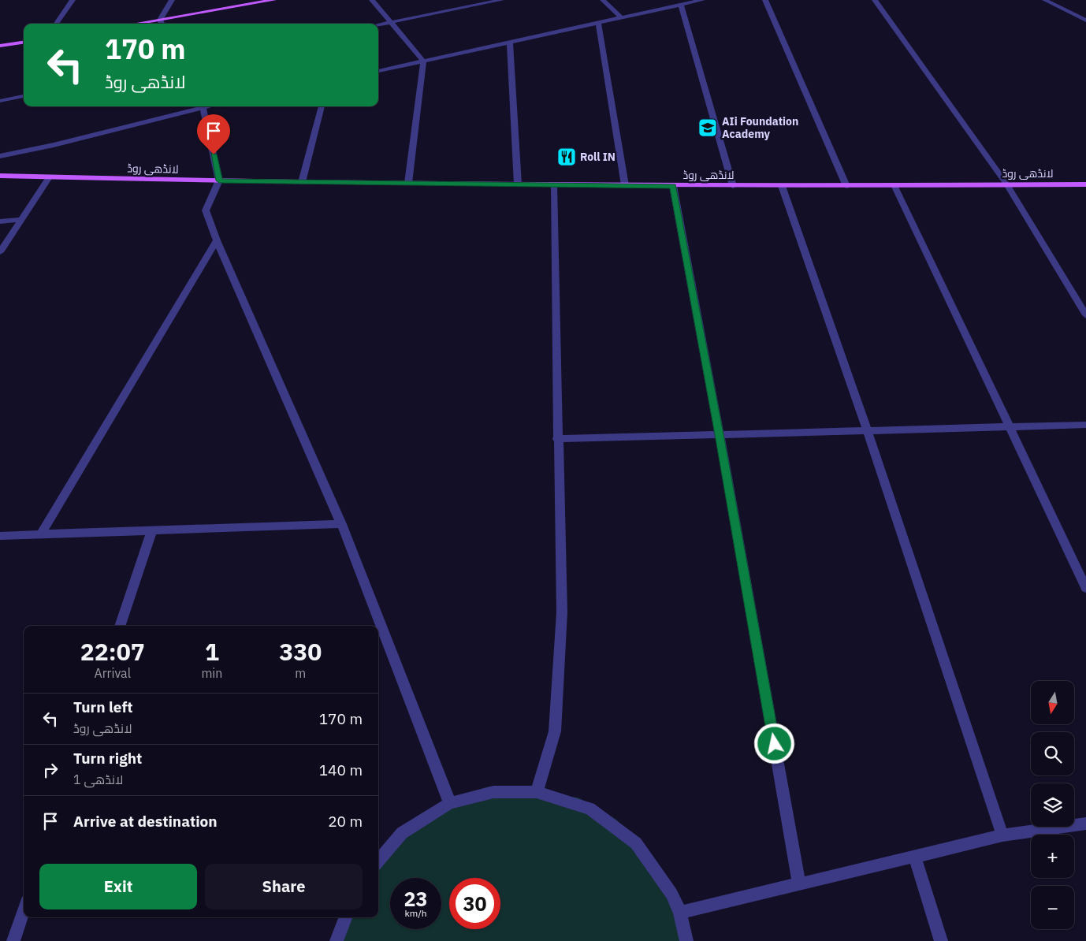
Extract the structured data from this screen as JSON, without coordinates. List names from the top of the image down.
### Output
{
  "streets": {
    "main road": ["لانڈھی روڈ"]
  },
  "places": {
    "school or university": ["AIi Foundation Academy"],
    "restaurant": ["Roll IN"]
  },
  "north": "bottom",
  "page": {
    "turn": ["170 m", "لانڈھی روڈ"],
    "eta": [
      "22:07",
      "Arrival",
      "1",
      "min",
      "330",
      "m"
    ],
    "map_buttons": ["+", "−"],
    "list": [
      {
        "name": "Turn left",
        "note": "لانڈھی روڈ",
        "value": "170 m"
      },
      {
        "name": "Turn right",
        "note": "لانڈھی 1",
        "value": "140 m"
      },
      {
        "name": "Arrive at destination",
        "value": "20 m"
      }
    ],
    "buttons": ["Exit", "Share"],
    "speed": "23 km/h",
    "limit": "30"
  }
}
